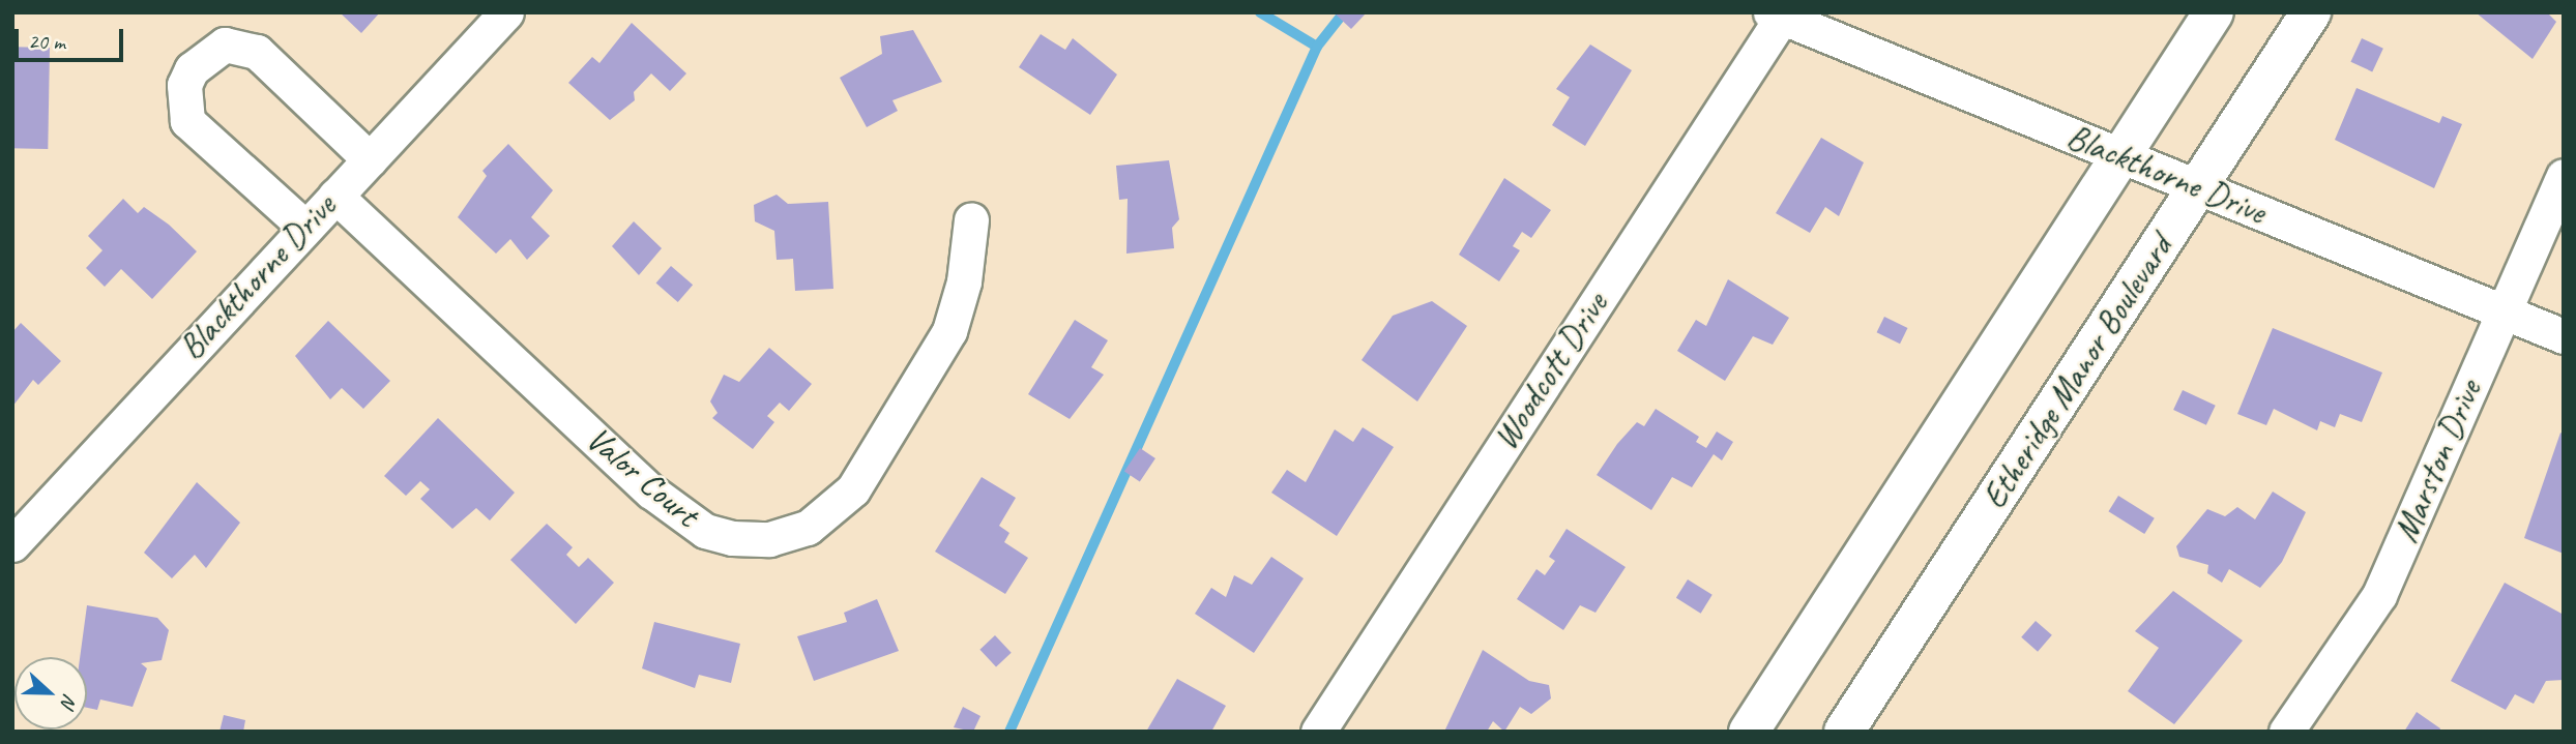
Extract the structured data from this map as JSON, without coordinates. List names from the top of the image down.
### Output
{
  "streets": {
    "main road": ["Etheridge Manor Boulevard"],
    "street": [
      "Blackthorne Drive",
      "Woodcott Drive",
      "Marston Drive",
      "Valor Court"
    ]
  },
  "crossings": [
    ["Blackthorne Drive", "Woodcott Drive"],
    ["Blackthorne Drive", "Etheridge Manor Boulevard"],
    ["Blackthorne Drive", "Marston Drive"],
    ["Blackthorne Drive", "Valor Court"]
  ],
  "scale_bar": "20 m",
  "north": "right"
}
